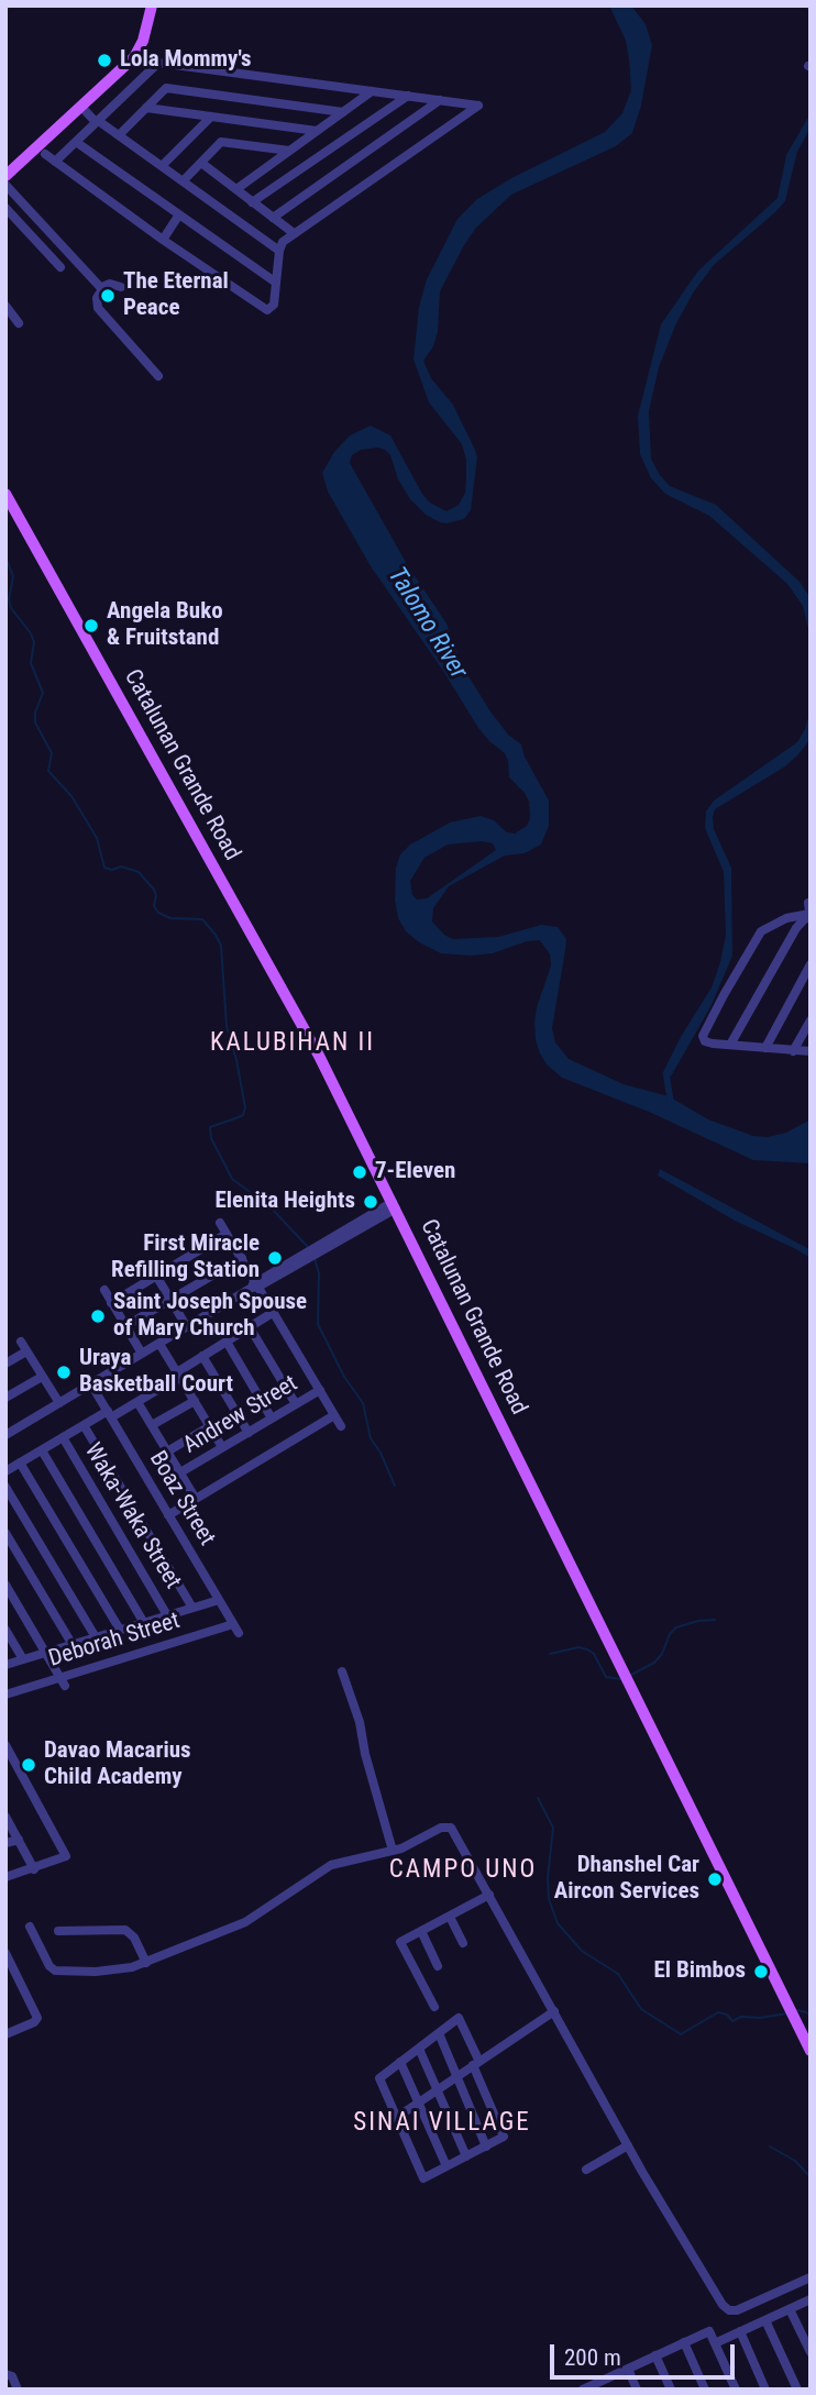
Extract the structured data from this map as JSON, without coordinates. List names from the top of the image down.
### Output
{
  "streets": {
    "main road": ["Catalunan Grande Road"],
    "street": [
      "Andrew Street",
      "Boaz Street",
      "Waka-Waka Street",
      "Deborah Street"
    ]
  },
  "crossings": [
    ["Boaz Street", "Deborah Street"]
  ],
  "districts": ["KALUBIHAN II", "CAMPO UNO", "SINAI VILLAGE"],
  "water": ["Talomo River"],
  "places": [
    "Lola Mommy's",
    "The Eternal Peace",
    "Angela Buko & Fruitstand",
    "7-Eleven",
    "Elenita Heights",
    "First Miracle Refilling Station",
    "Saint Joseph Spouse of Mary Church",
    "Uraya Basketball Court",
    "Davao Macarius Child Academy",
    "Dhanshel Car Aircon Services",
    "El Bimbos"
  ],
  "scale_bar": "200 m"
}
